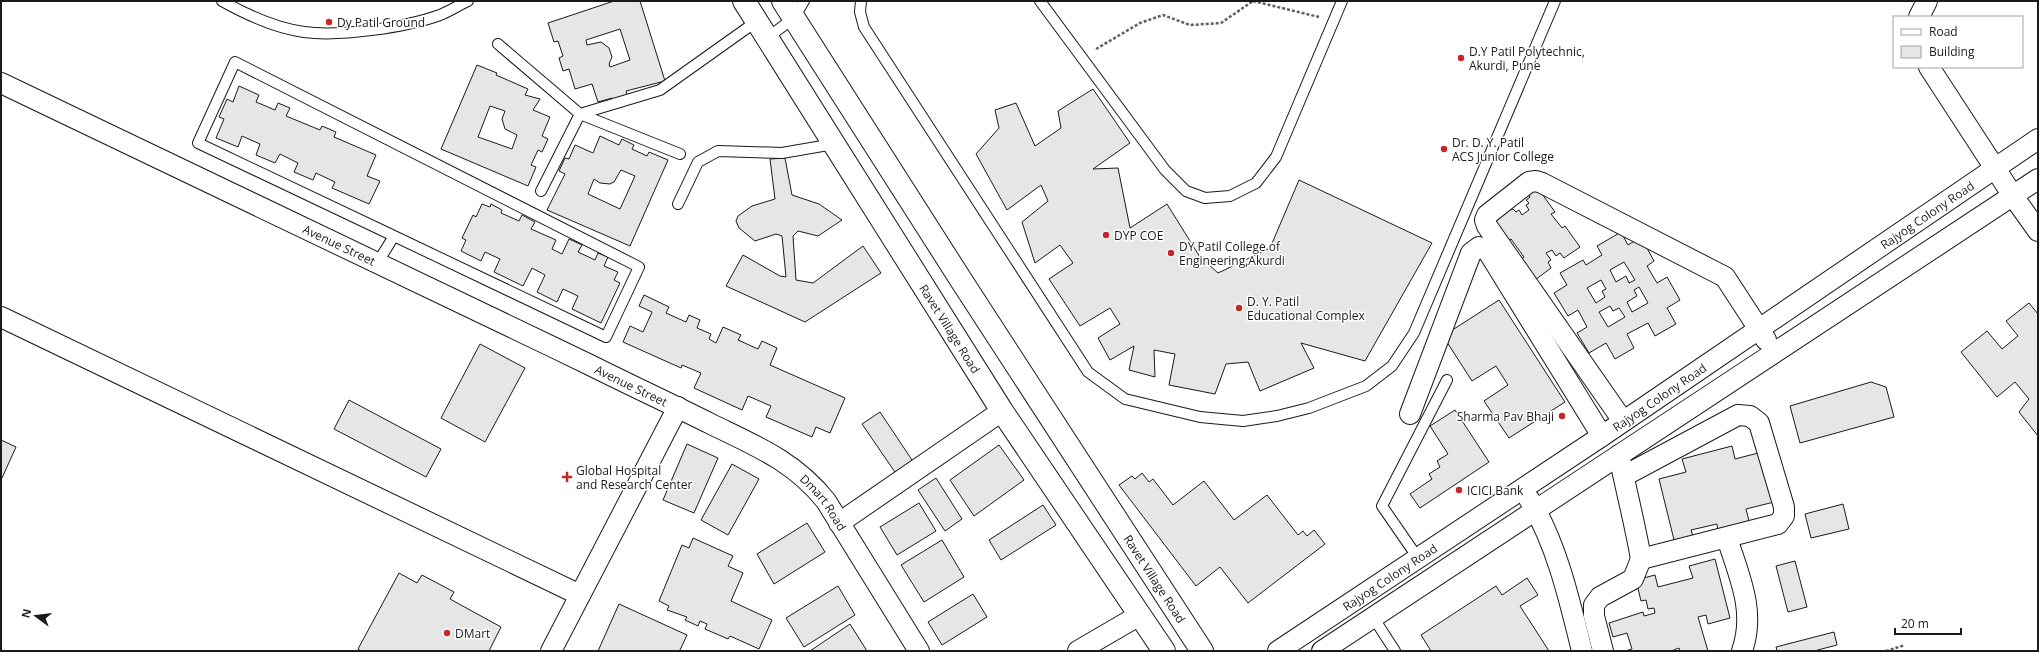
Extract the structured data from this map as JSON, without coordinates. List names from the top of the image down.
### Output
{
  "streets": {
    "main road": ["Ravet Village Road"],
    "street": ["Rajyog Colony Road", "Avenue Street", "Dmart Road"]
  },
  "crossings": [
    ["Avenue Street", "Dmart Road"]
  ],
  "places": {
    "other": [
      "Dy Patil Ground",
      "D.Y Patil Polytechnic, Akurdi, Pune",
      "Dr. D. Y. Patil ACS Junior College",
      "DYP COE",
      "DY Patil College of Engineering,Akurdi",
      "D. Y. Patil Educational Complex",
      "Sharma Pav Bhaji",
      "ICICI Bank",
      "DMart"
    ],
    "health": ["Global Hospital and Research Center"]
  },
  "legend": ["Road", "Building"],
  "scale_bar": "20 m",
  "north": "left"
}
